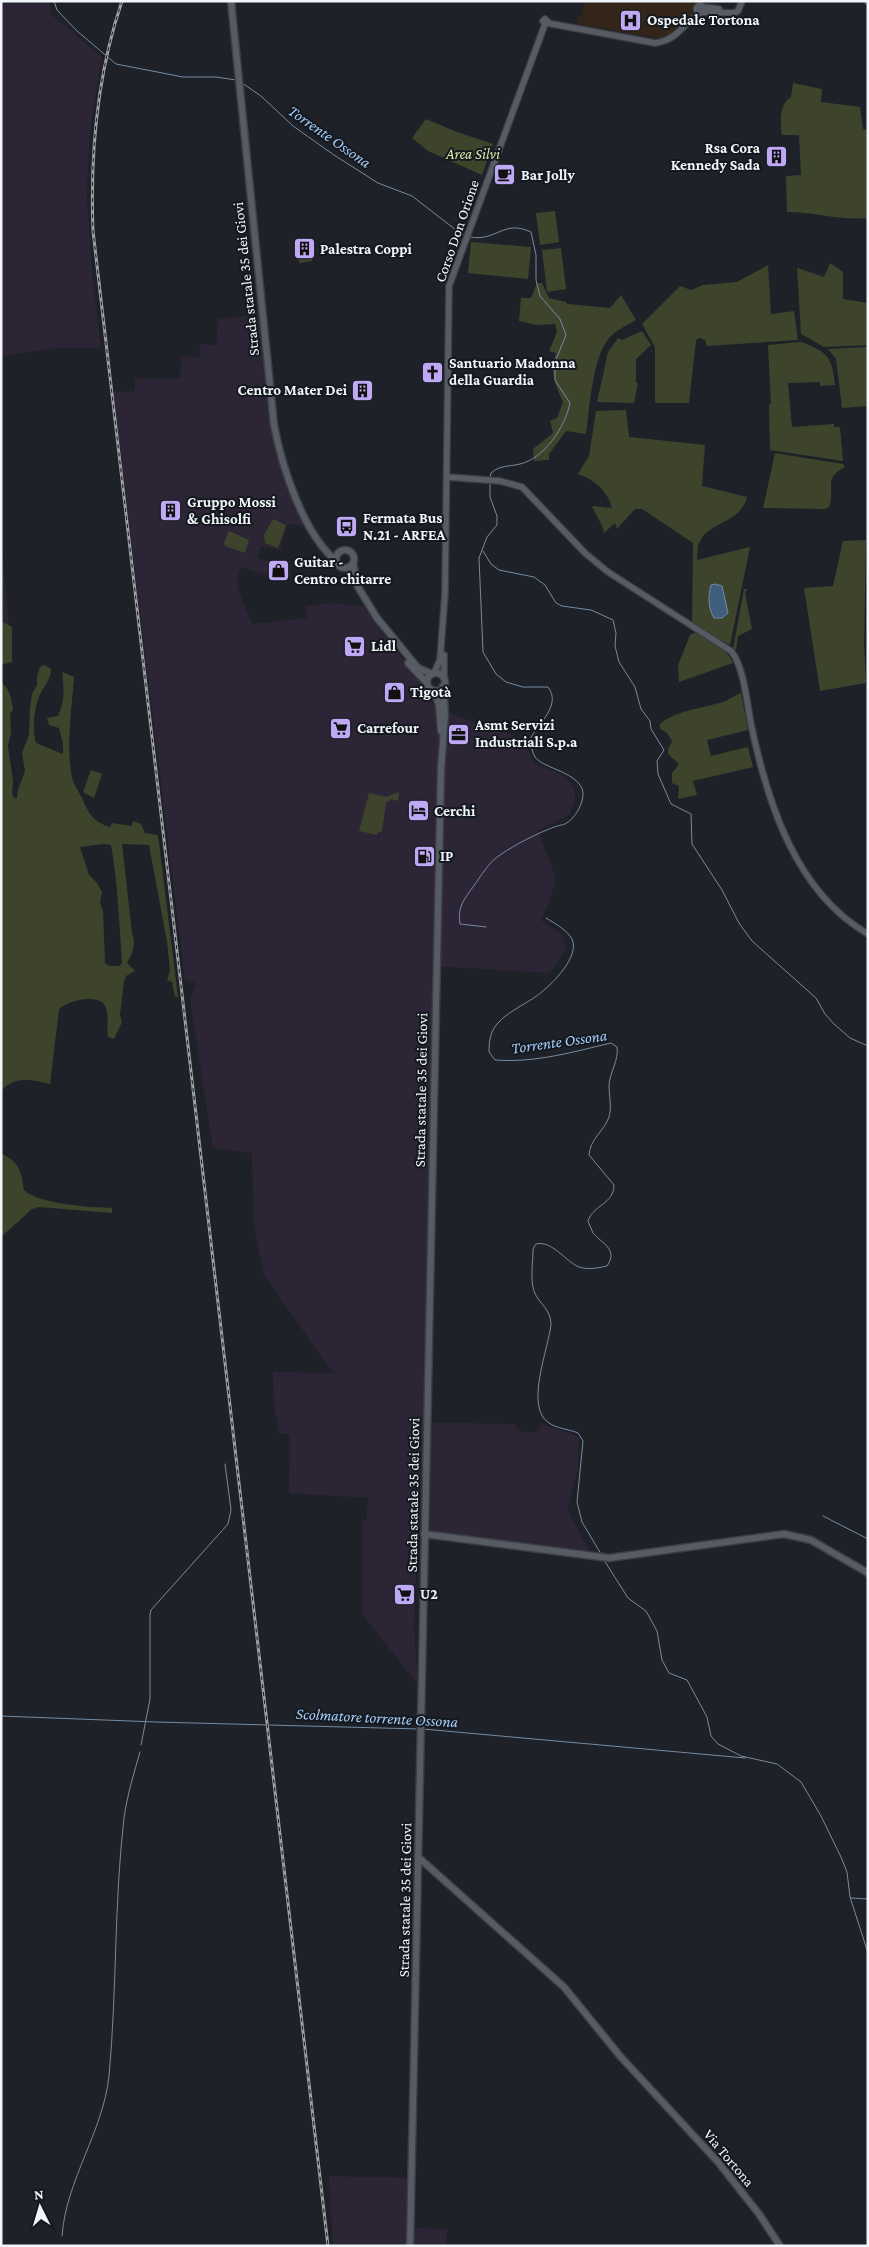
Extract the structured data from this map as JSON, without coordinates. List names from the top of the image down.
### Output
{
  "streets": {
    "main road": ["Strada statale 35 dei Giovi", "Via Tortona"],
    "street": ["Corso Don Orione"]
  },
  "crossings": [
    ["Corso Don Orione", "Strada statale 35 dei Giovi"],
    ["Strada statale 35 dei Giovi", "Via Tortona"]
  ],
  "water": ["Torrente Ossona", "Scolmatore torrente Ossona"],
  "parks": ["Area Silvi"],
  "places": {
    "hospital": ["Ospedale Tortona"],
    "building": [
      "Rsa Cora Kennedy Sada",
      "Palestra Coppi",
      "Centro Mater Dei",
      "Gruppo Mossi & Ghisolfi"
    ],
    "cafe": ["Bar Jolly"],
    "church": ["Santuario Madonna della Guardia"],
    "bus stop": ["Fermata Bus N.21 - ARFEA"],
    "shop": ["Guitar - Centro chitarre", "Tigotà"],
    "supermarket": ["Lidl", "Carrefour", "U2"],
    "office": ["Asmt Servizi Industriali S.p.a"],
    "hotel": ["Cerchi"],
    "fuel station": ["IP"]
  },
  "north": "top"
}
